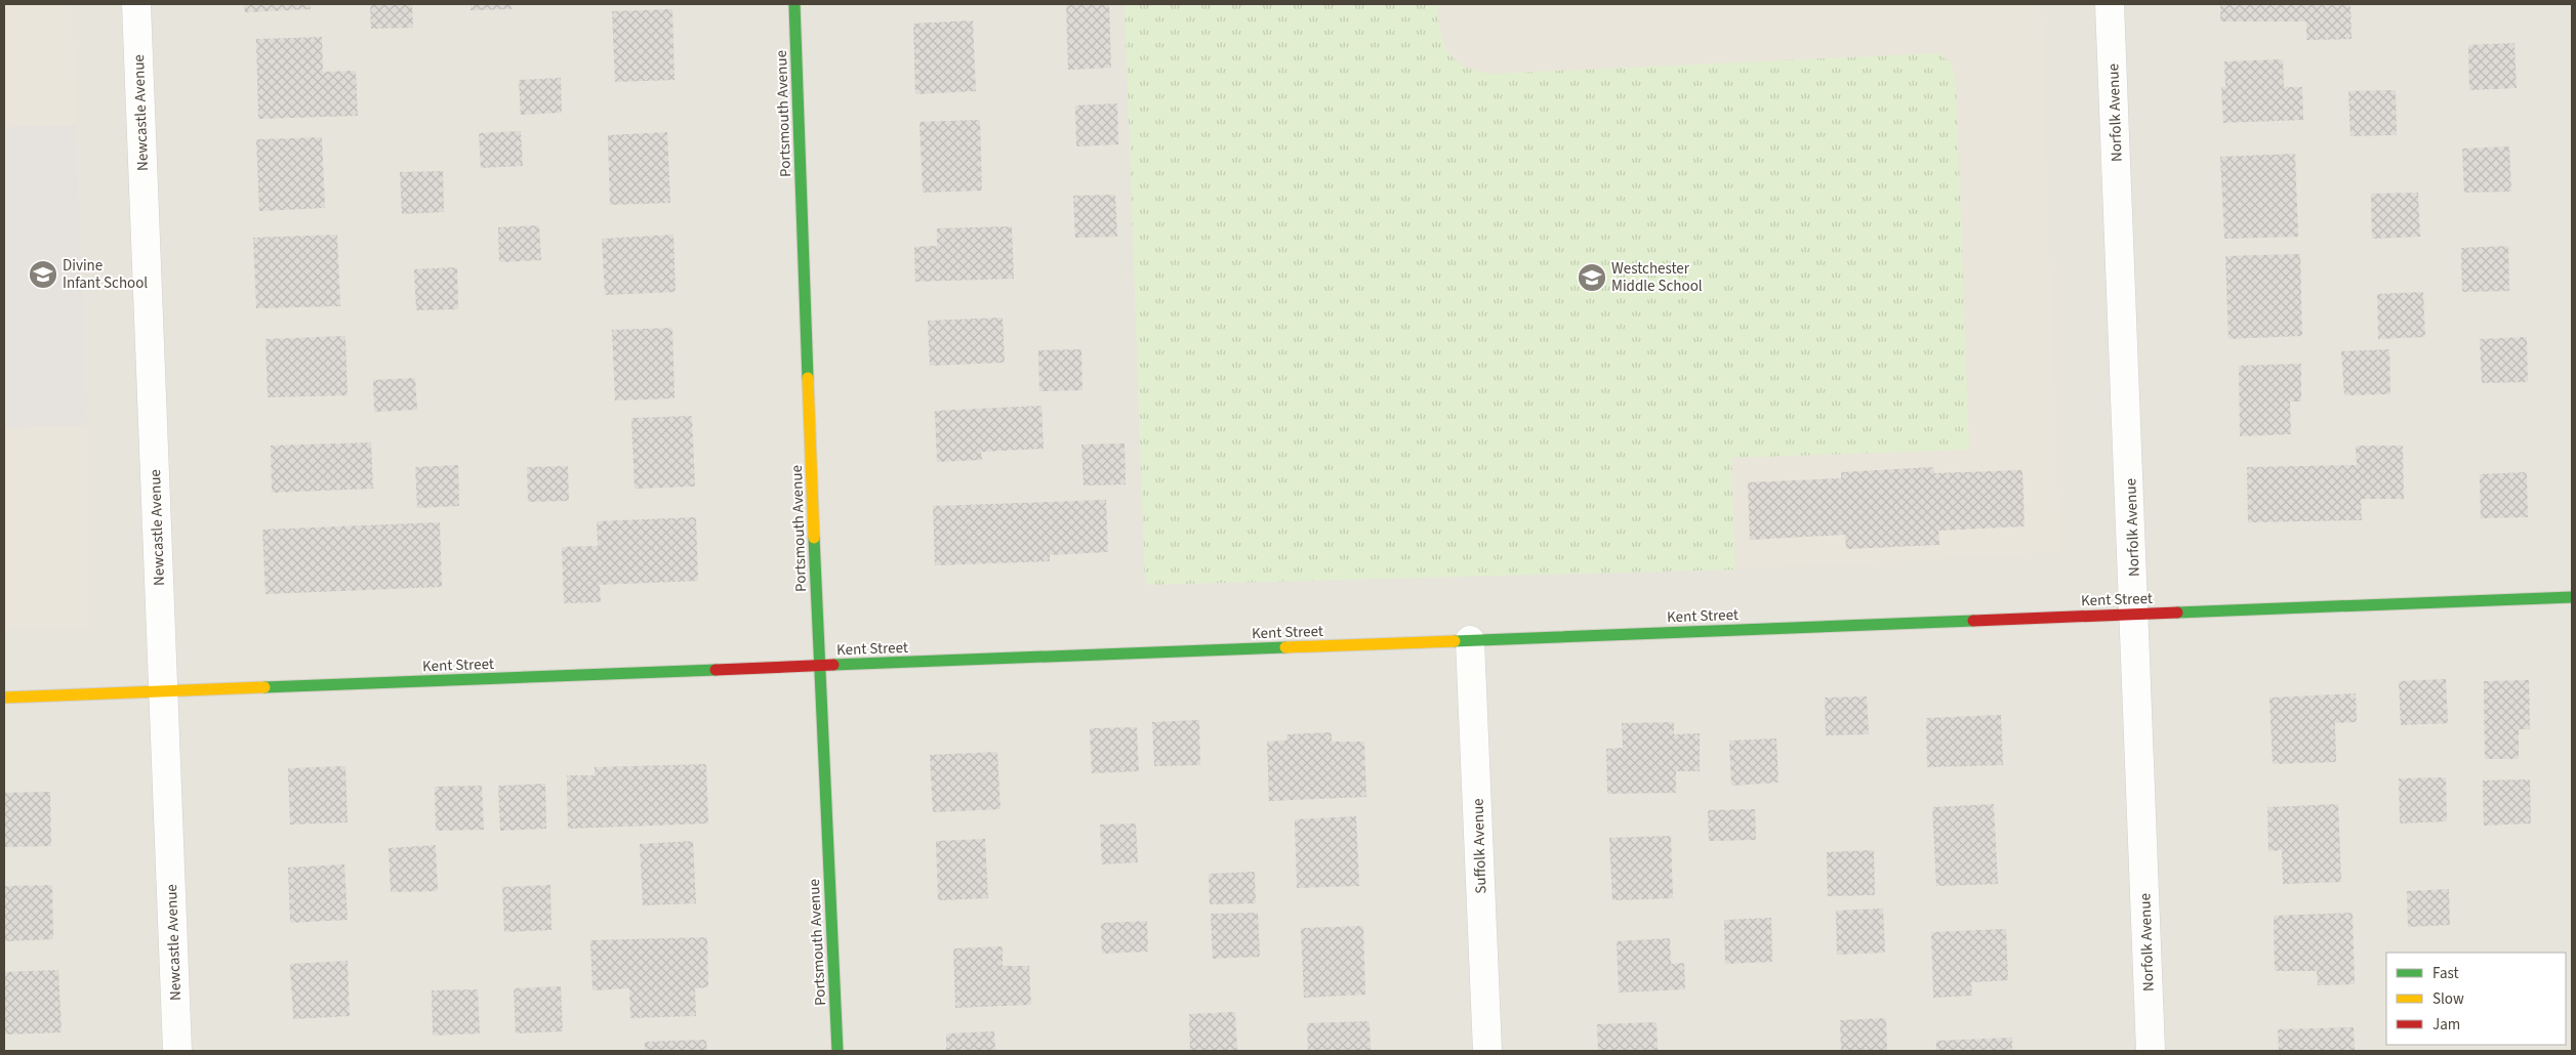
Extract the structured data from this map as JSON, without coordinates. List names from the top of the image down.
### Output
{
  "streets": {
    "street": [
      "Newcastle Avenue",
      "Norfolk Avenue",
      "Portsmouth Avenue",
      "Kent Street",
      "Suffolk Avenue"
    ]
  },
  "crossings": [
    ["Newcastle Avenue", "Kent Street"],
    ["Norfolk Avenue", "Kent Street"],
    ["Portsmouth Avenue", "Kent Street"],
    ["Kent Street", "Suffolk Avenue"]
  ],
  "places": {
    "school or university": ["Divine Infant School", "Westchester Middle School"]
  },
  "legend": ["Fast", "Slow", "Jam"]
}
